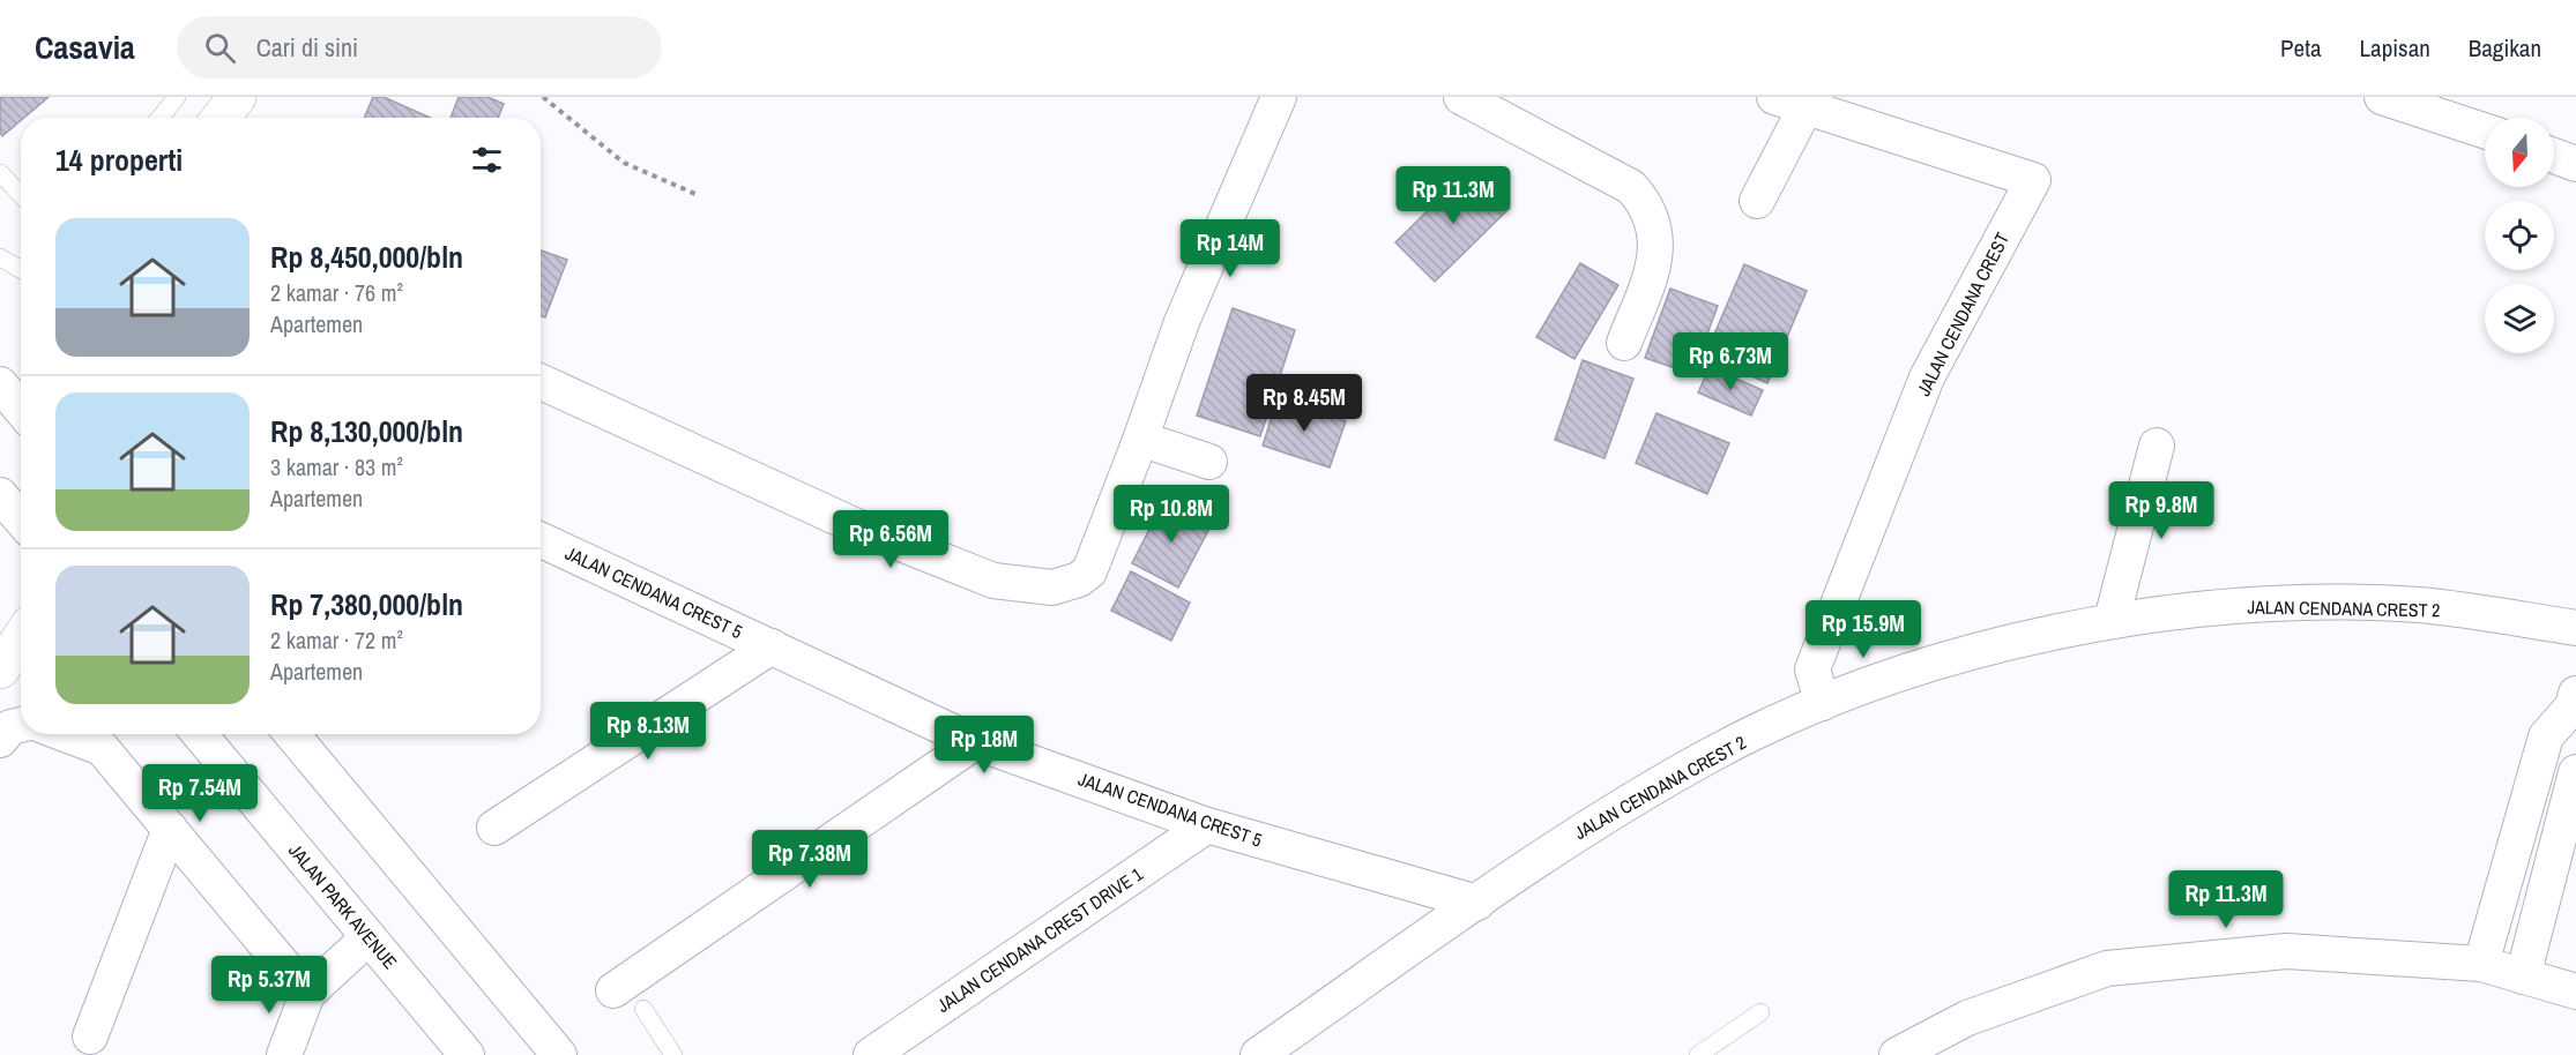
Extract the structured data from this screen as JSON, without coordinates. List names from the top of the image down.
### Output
{
  "streets": {
    "street": [
      "JALAN CENDANA CREST",
      "JALAN CENDANA CREST 5",
      "JALAN CENDANA CREST 2",
      "JALAN PARK AVENUE",
      "JALAN CENDANA CREST DRIVE 1"
    ]
  },
  "crossings": [
    ["JALAN CENDANA CREST", "JALAN CENDANA CREST 2"],
    ["JALAN CENDANA CREST 5", "JALAN CENDANA CREST 2"],
    ["JALAN CENDANA CREST 5", "JALAN CENDANA CREST DRIVE 1"]
  ],
  "north": "bottom",
  "page": {
    "header": "Casavia",
    "search": "Cari di sini",
    "nav": ["Peta", "Lapisan", "Bagikan"],
    "heading": "14 properti",
    "price": [
      "Rp 11.3M",
      "Rp 14M",
      "Rp 6.73M",
      "Rp 8.45M",
      "Rp 9.8M",
      "Rp 10.8M",
      "Rp 6.56M",
      "Rp 15.9M",
      "Rp 8.13M",
      "Rp 18M",
      "Rp 7.54M",
      "Rp 7.38M",
      "Rp 11.3M",
      "Rp 5.37M"
    ],
    "list": [
      {
        "name": "Rp 8,450,000/bln",
        "note": "2 kamar · 76 m² · Apartemen"
      },
      {
        "name": "Rp 8,130,000/bln",
        "note": "3 kamar · 83 m² · Apartemen"
      },
      {
        "name": "Rp 7,380,000/bln",
        "note": "2 kamar · 72 m² · Apartemen"
      }
    ]
  }
}
